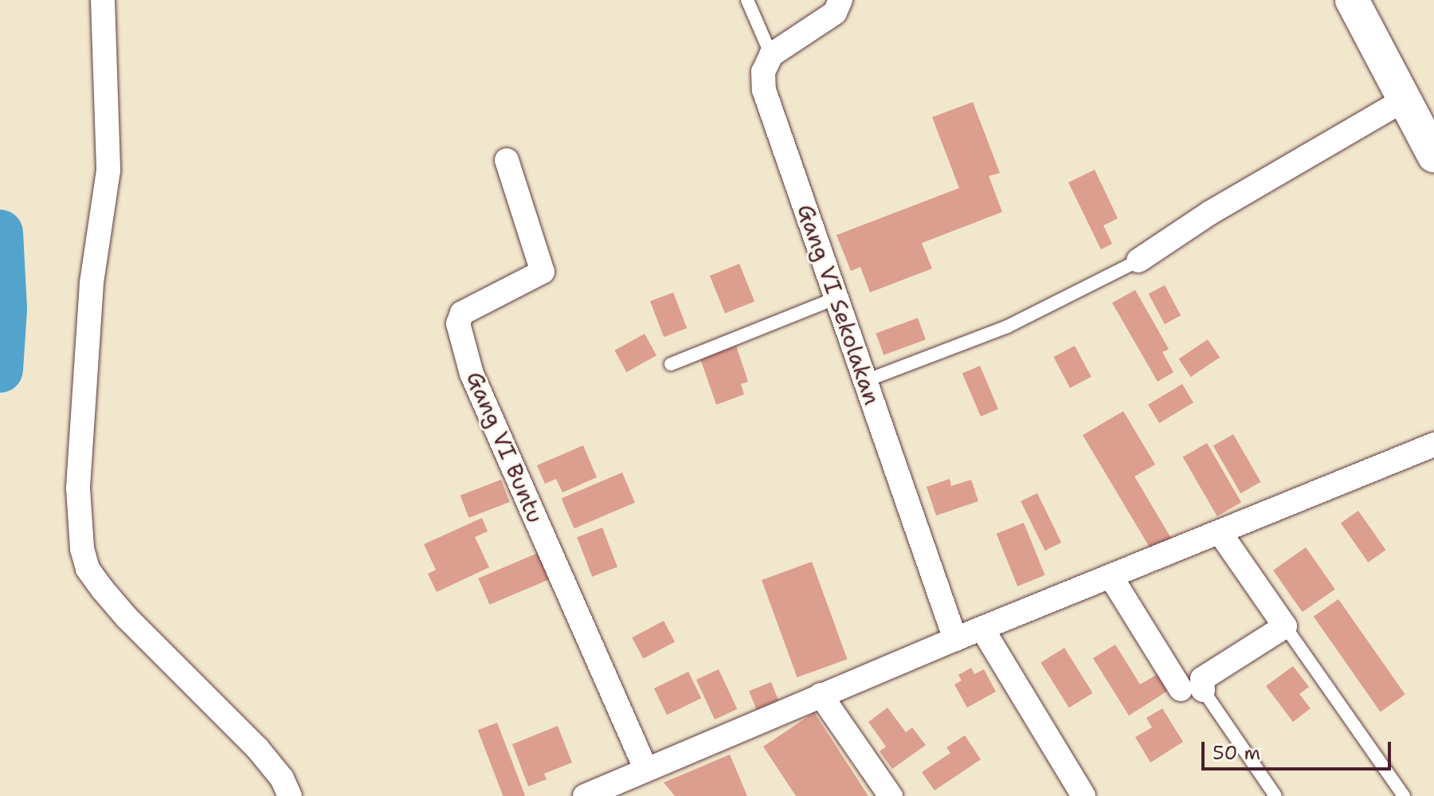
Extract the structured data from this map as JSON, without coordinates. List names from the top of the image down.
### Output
{
  "streets": {
    "street": ["Gang VI Sekolakan", "Gang VI Buntu"]
  },
  "scale_bar": "50 m"
}
